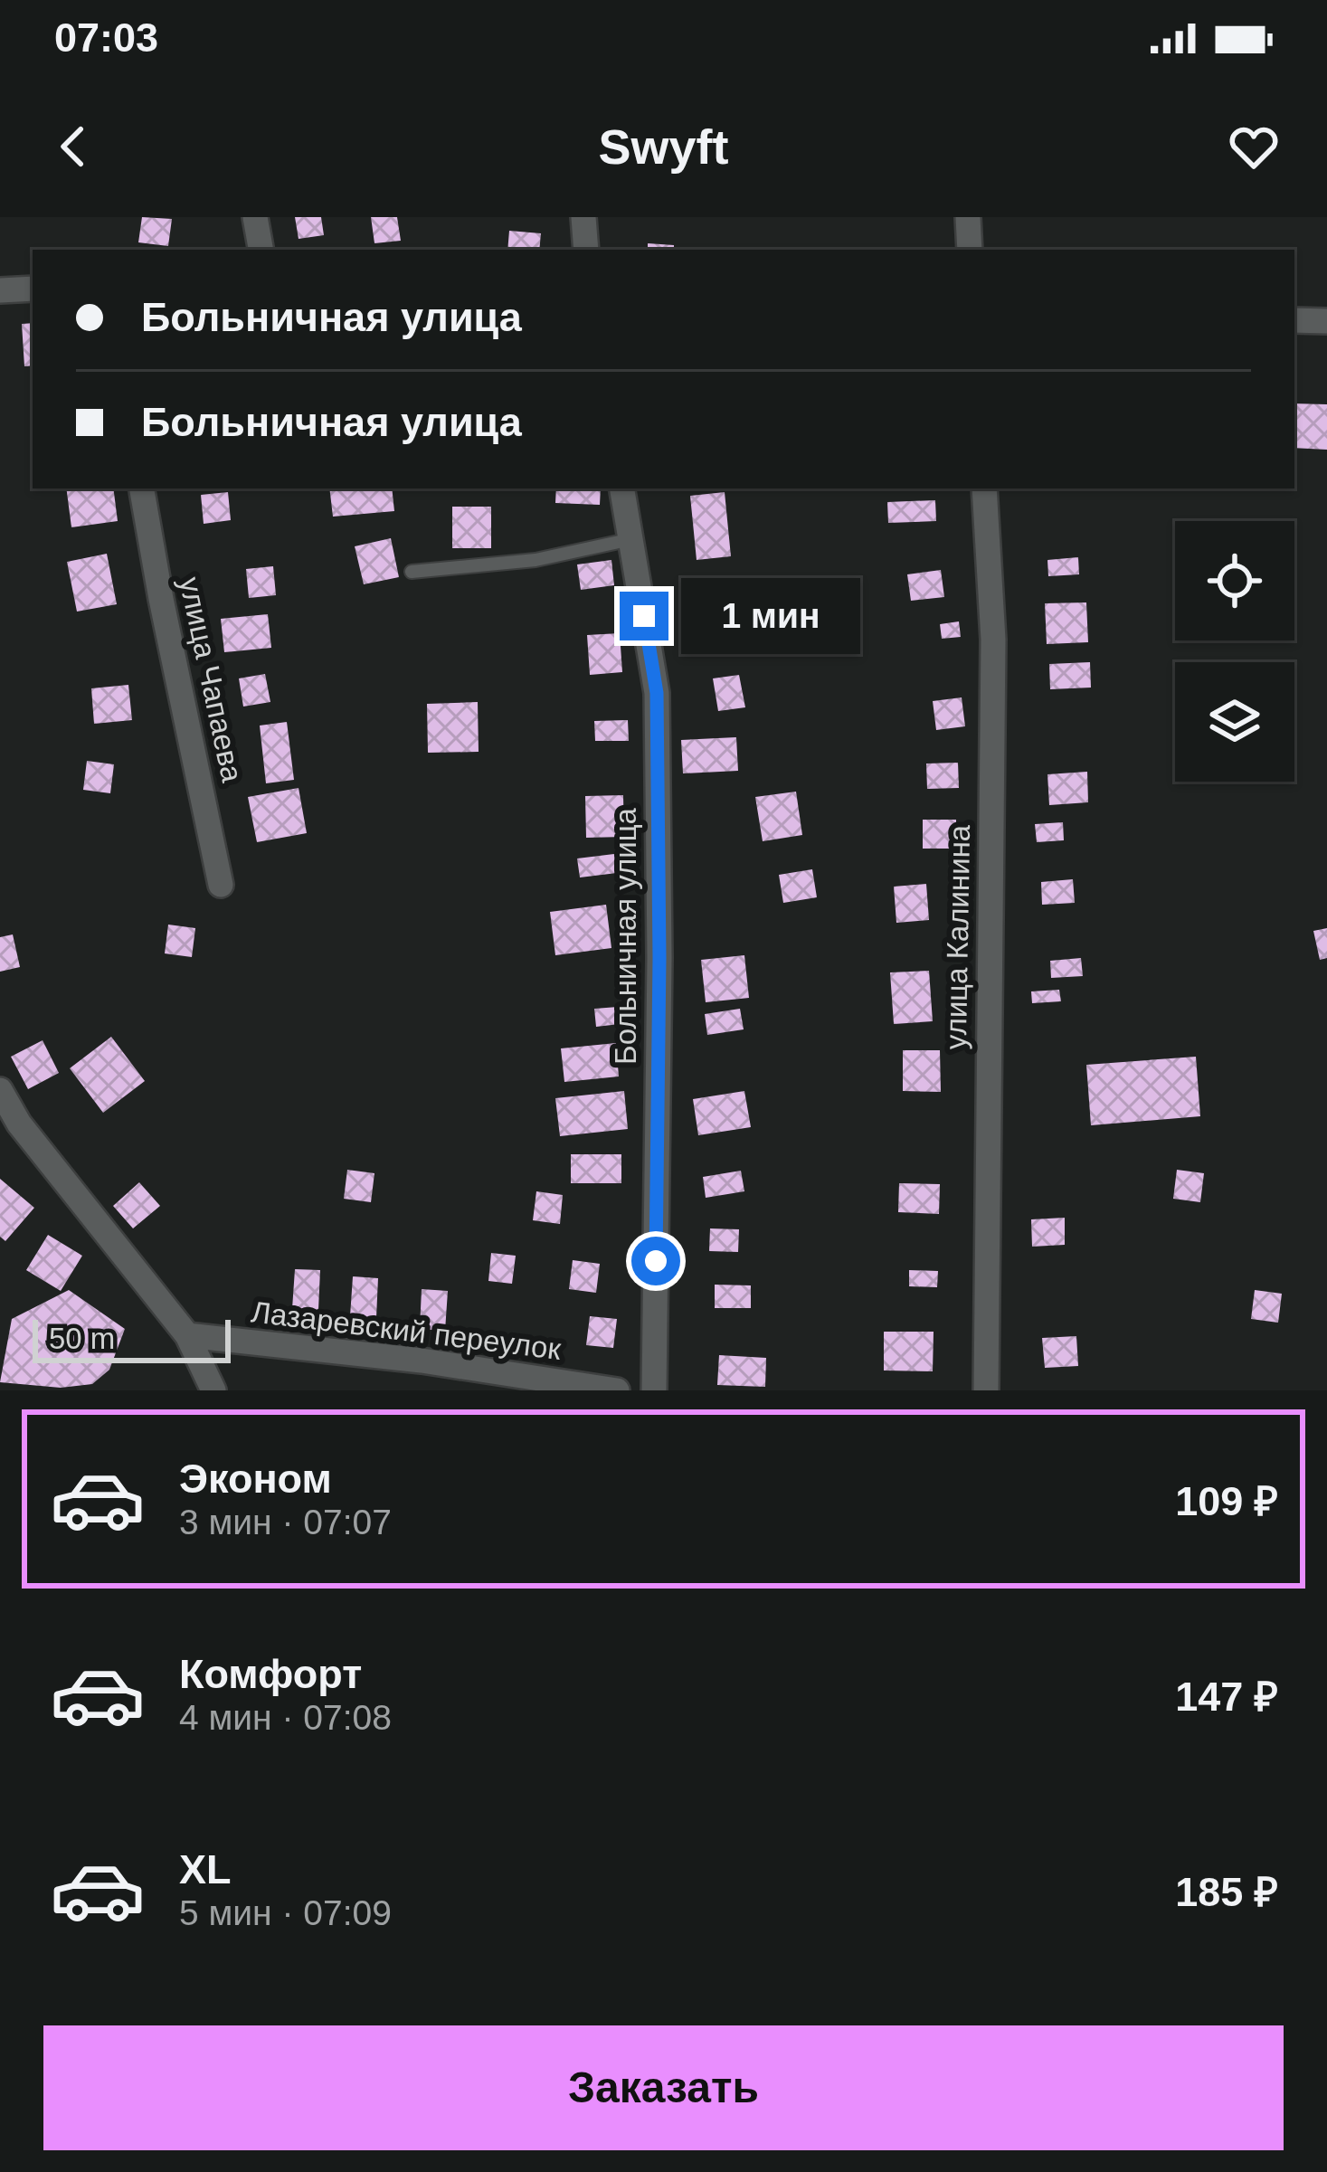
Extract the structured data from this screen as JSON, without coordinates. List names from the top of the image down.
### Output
{
  "streets": {
    "street": [
      "улица Чапаева",
      "Больничная улица",
      "улица Калинина",
      "Лазаревский переулок"
    ]
  },
  "scale_bar": "50 m",
  "page": {
    "status": "07:03",
    "header": "Swyft",
    "banner": ["Больничная улица", "Больничная улица"],
    "bubble": "1 мин",
    "scale": "50 m",
    "list": [
      {
        "name": "Эконом",
        "note": "3 мин · 07:07",
        "value": "109 ₽"
      },
      {
        "name": "Комфорт",
        "note": "4 мин · 07:08",
        "value": "147 ₽"
      },
      {
        "name": "XL",
        "note": "5 мин · 07:09",
        "value": "185 ₽"
      }
    ],
    "buttons": "Заказать"
  }
}
